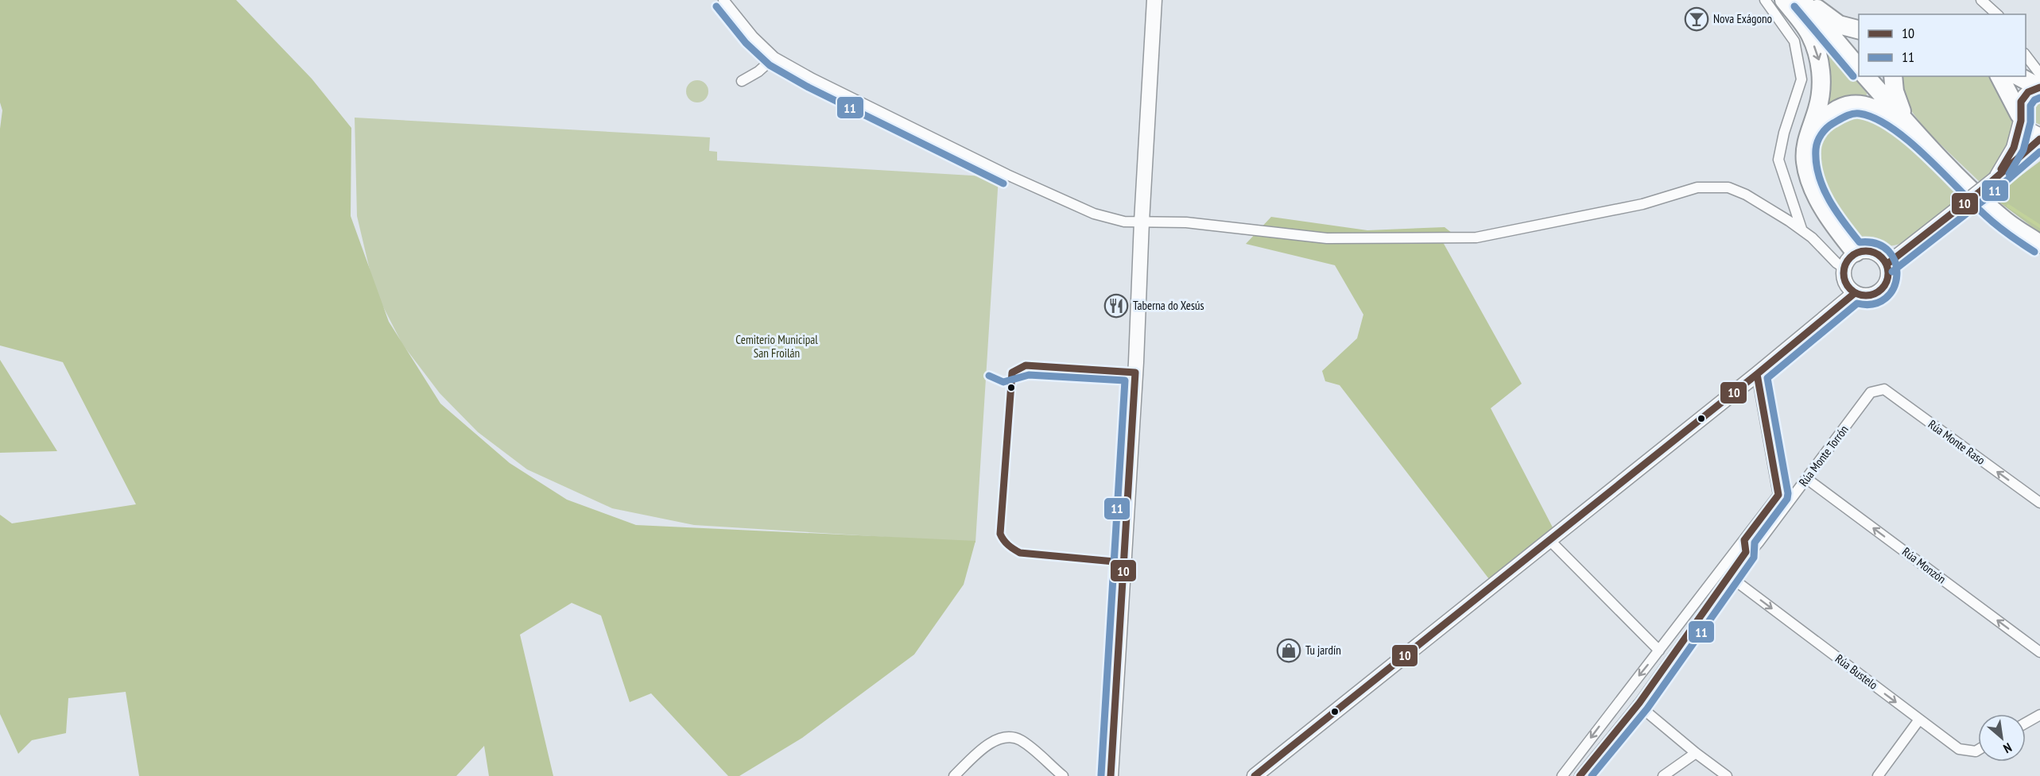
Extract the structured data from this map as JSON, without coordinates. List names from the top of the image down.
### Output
{
  "streets": {
    "street": [
      "Rúa Monte Raso",
      "Rúa Monte Torrón",
      "Rúa Monzón",
      "Rúa Bustelo"
    ]
  },
  "crossings": [
    ["Rúa Monte Raso", "Rúa Monte Torrón"],
    ["Rúa Monte Torrón", "Rúa Monzón"],
    ["Rúa Monte Torrón", "Rúa Bustelo"]
  ],
  "one_way": ["Rúa Monte Raso", "Rúa Monzón", "Rúa Bustelo"],
  "parks": ["Cemiterio Municipal San Froilán"],
  "places": {
    "bar": ["Nova Exágono"],
    "restaurant": ["Taberna do Xesús"],
    "shop": ["Tu jardín"]
  },
  "lines": ["transit line 11", "transit line 10"],
  "legend": ["10", "11"],
  "north": "bottom right"
}
